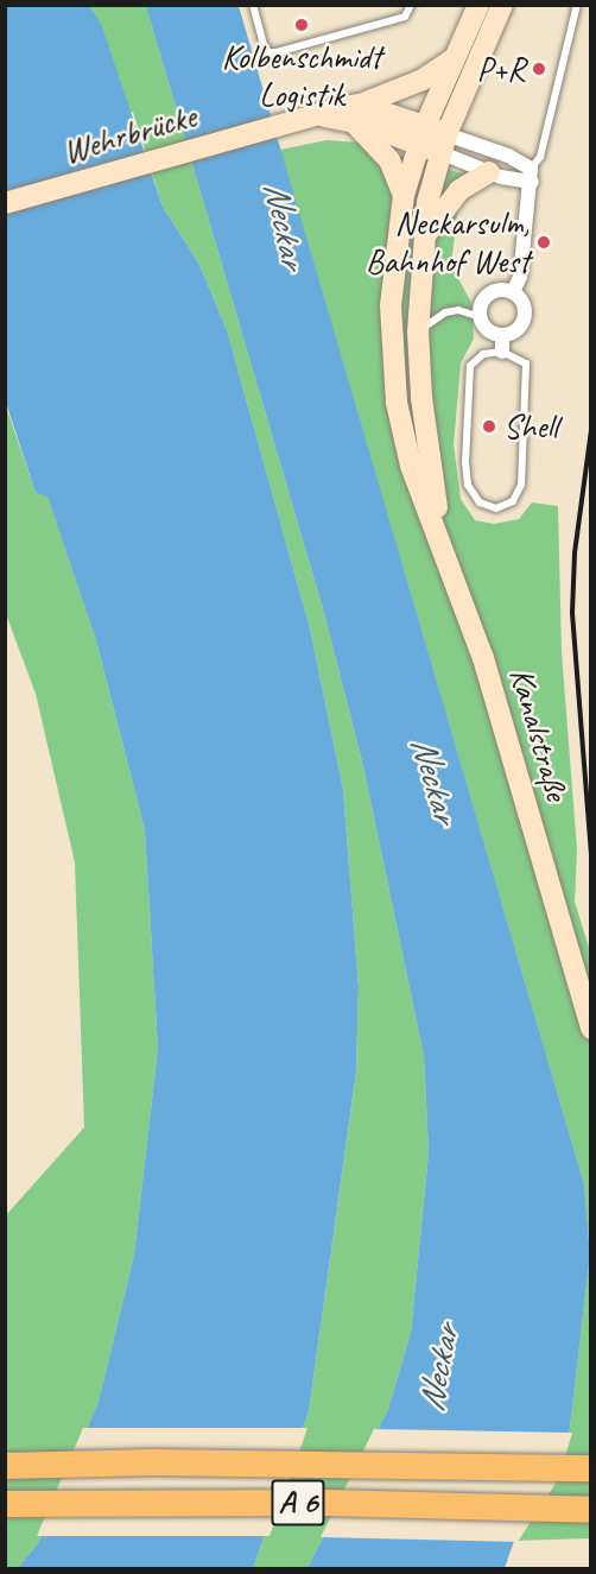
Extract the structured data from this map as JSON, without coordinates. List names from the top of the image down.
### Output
{
  "streets": {
    "highway": ["A 6"],
    "main road": ["Wehrbrücke", "Kanalstraße"]
  },
  "crossings": [
    ["Wehrbrücke", "Kanalstraße"]
  ],
  "water": ["Neckar"],
  "places": [
    "Kolbenschmidt Logistik",
    "P+R",
    "Neckarsulm, Bahnhof West",
    "Shell"
  ]
}
